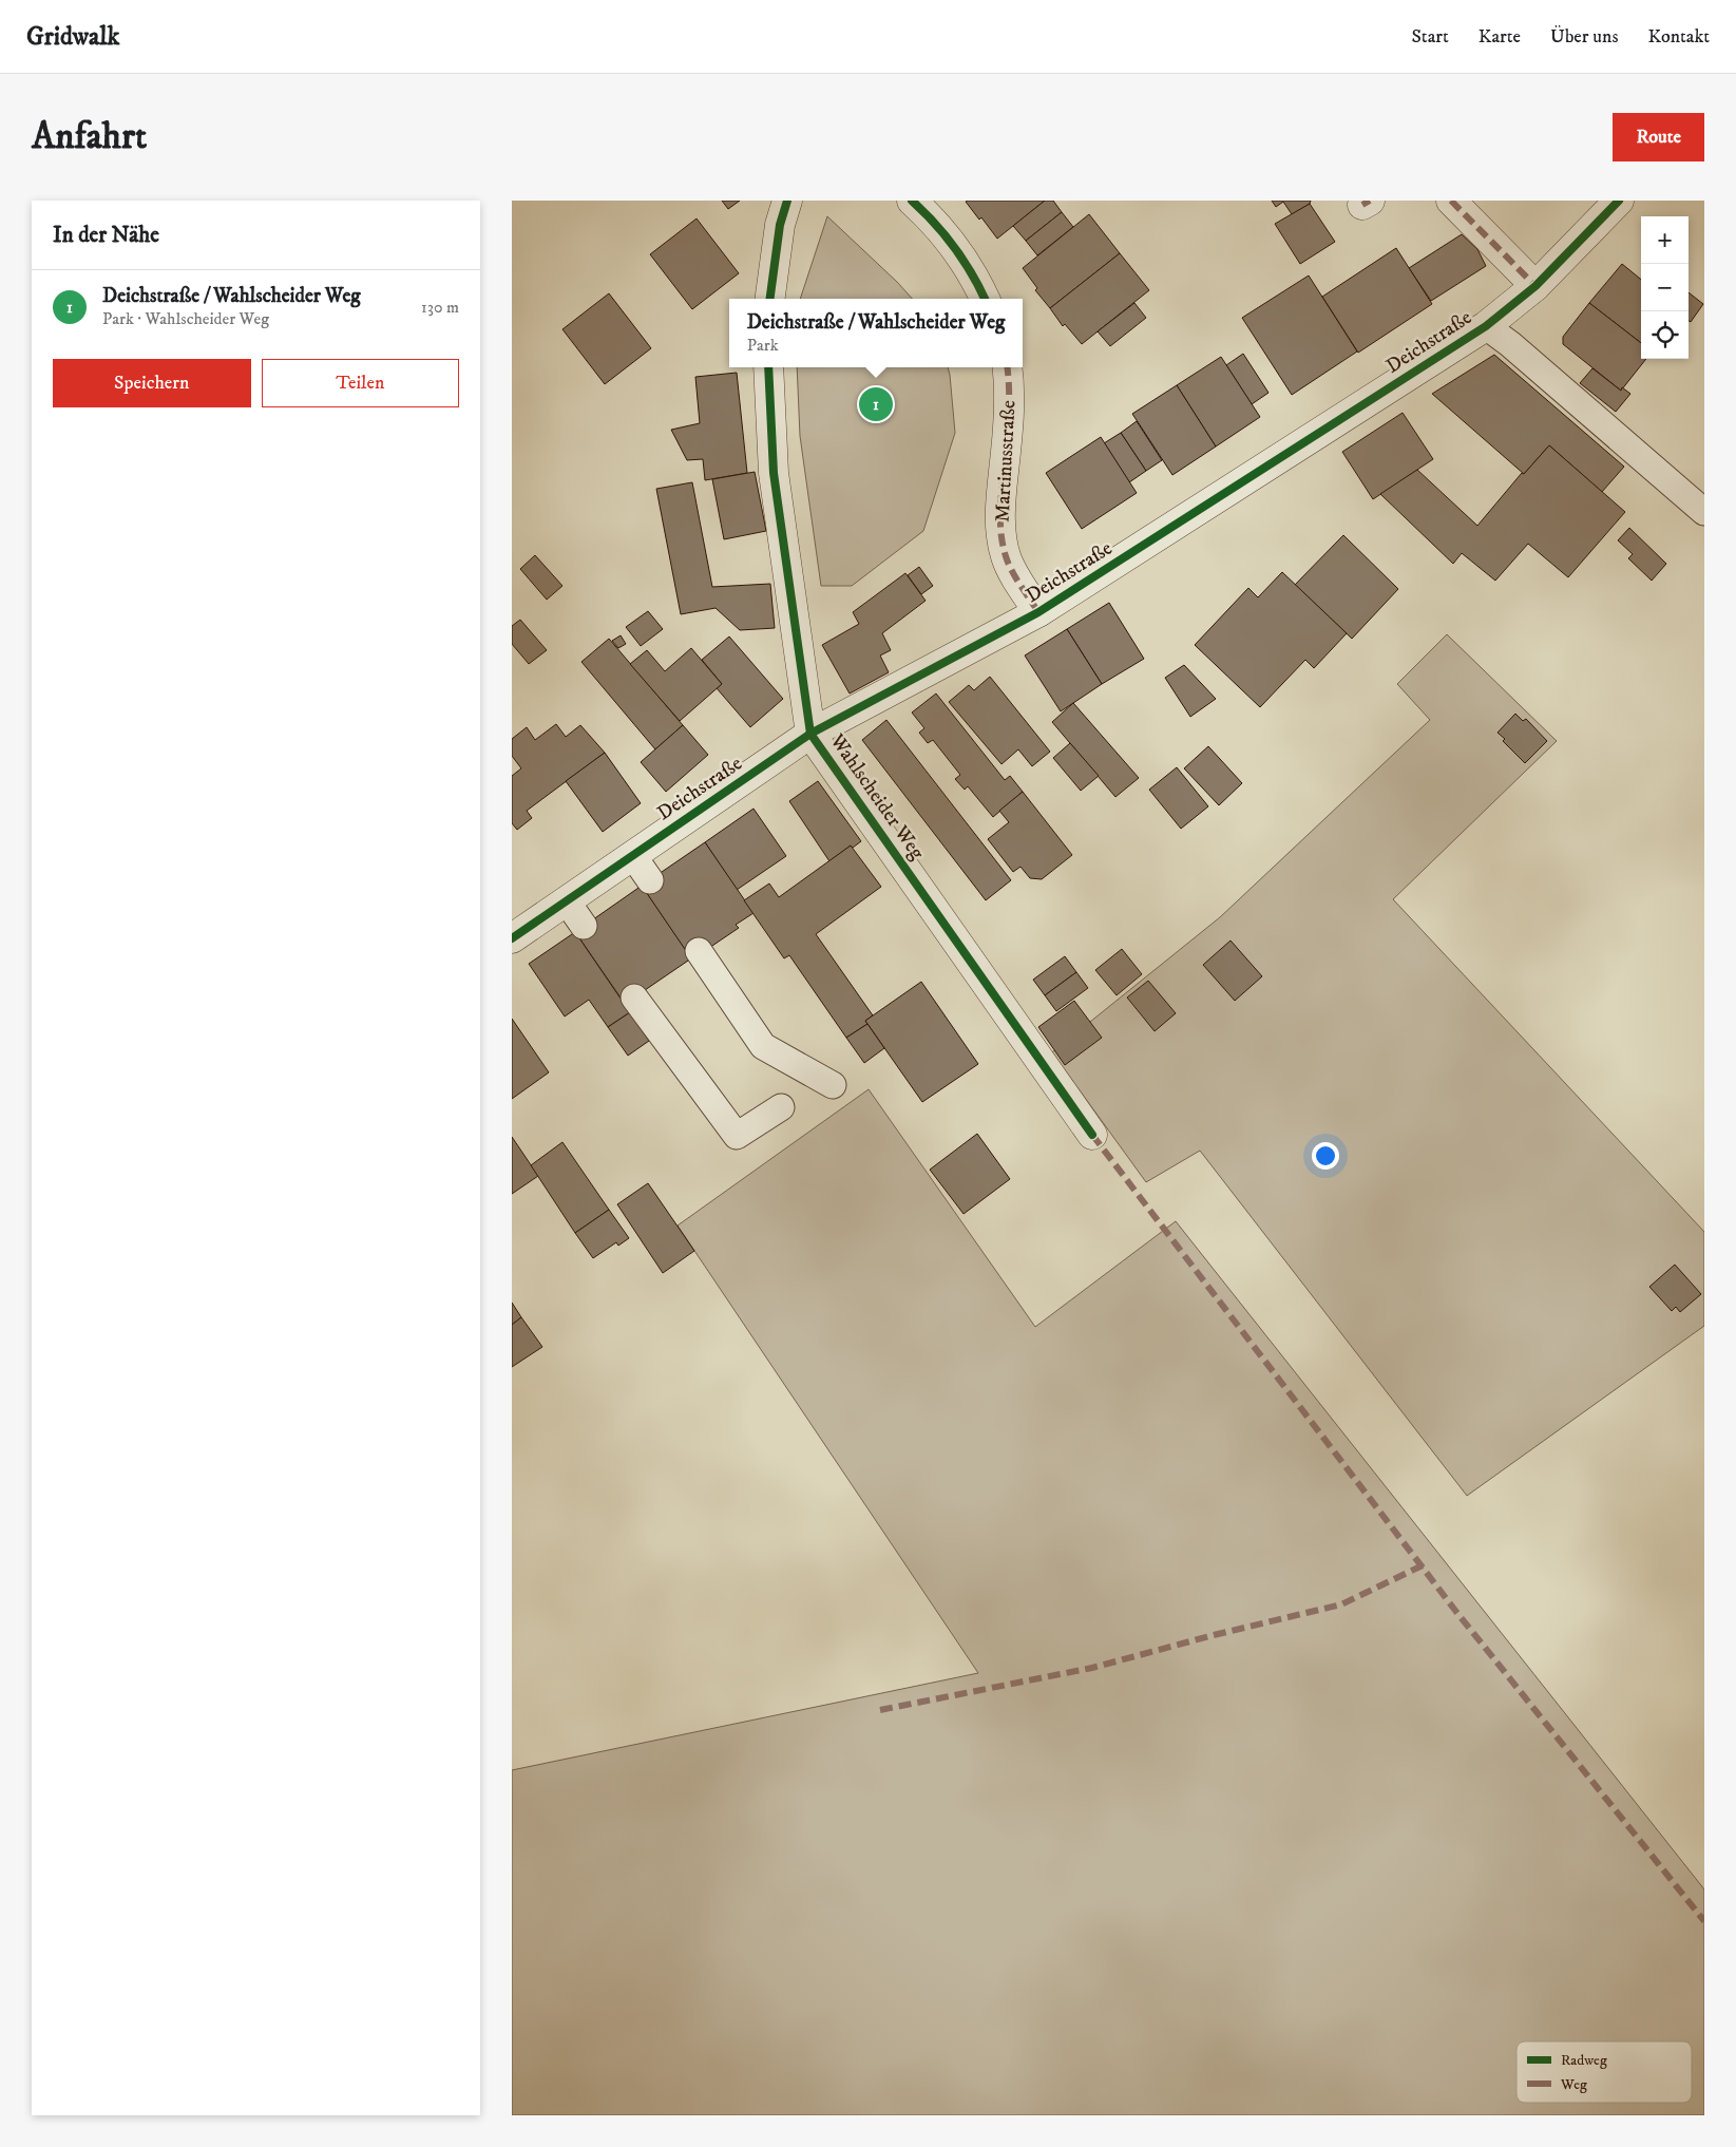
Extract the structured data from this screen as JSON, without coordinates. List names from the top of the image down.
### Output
{
  "streets": {
    "street": ["Deichstraße", "Martinusstraße", "Wahlscheider Weg"]
  },
  "crossings": [
    ["Deichstraße", "Martinusstraße"],
    ["Deichstraße", "Wahlscheider Weg"]
  ],
  "legend": ["Radweg", "Weg"],
  "page": {
    "header": "Gridwalk",
    "nav": [
      "Start",
      "Karte",
      "Über uns",
      "Kontakt"
    ],
    "buttons": [
      "Route",
      ["Speichern", "Teilen"]
    ],
    "title": "Anfahrt",
    "heading": "In der Nähe",
    "map_buttons": ["+", "−"],
    "list": [
      {
        "mark": "1",
        "name": "Deichstraße / Wahlscheider Weg",
        "note": "Park · Wahlscheider Weg",
        "value": "130 m"
      }
    ],
    "popup": ["Deichstraße / Wahlscheider Weg", "Park"],
    "pins": "1"
  }
}
